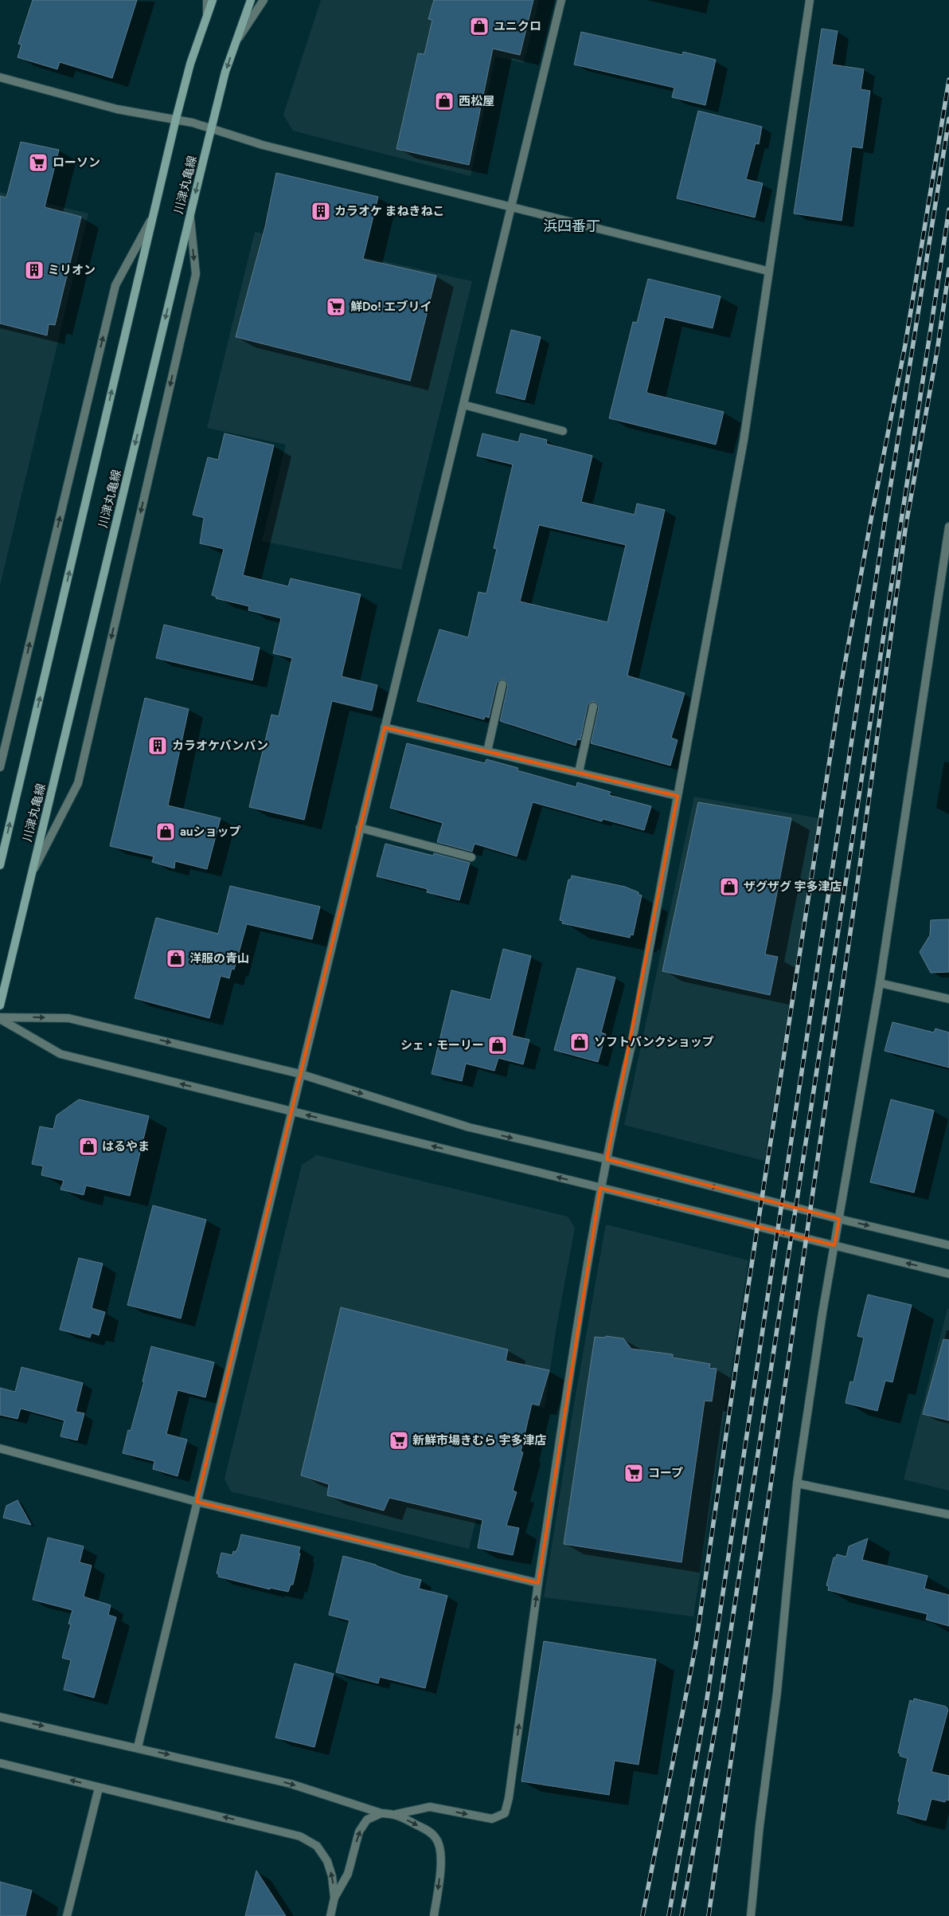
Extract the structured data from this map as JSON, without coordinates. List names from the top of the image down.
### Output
{
  "streets": {
    "main road": ["川津丸亀線"]
  },
  "districts": ["浜四番丁"],
  "places": {
    "shop": [
      "ユニクロ",
      "西松屋",
      "auショップ",
      "ザグザグ 宇多津店",
      "洋服の青山",
      "ソフトバンクショップ",
      "シェ・モーリー",
      "はるやま"
    ],
    "supermarket": [
      "ローソン",
      "鮮Do! エブリイ",
      "新鮮市場きむら 宇多津店",
      "コープ"
    ],
    "building": ["カラオケ まねきねこ", "ミリオン", "カラオケバンバン"]
  }
}
